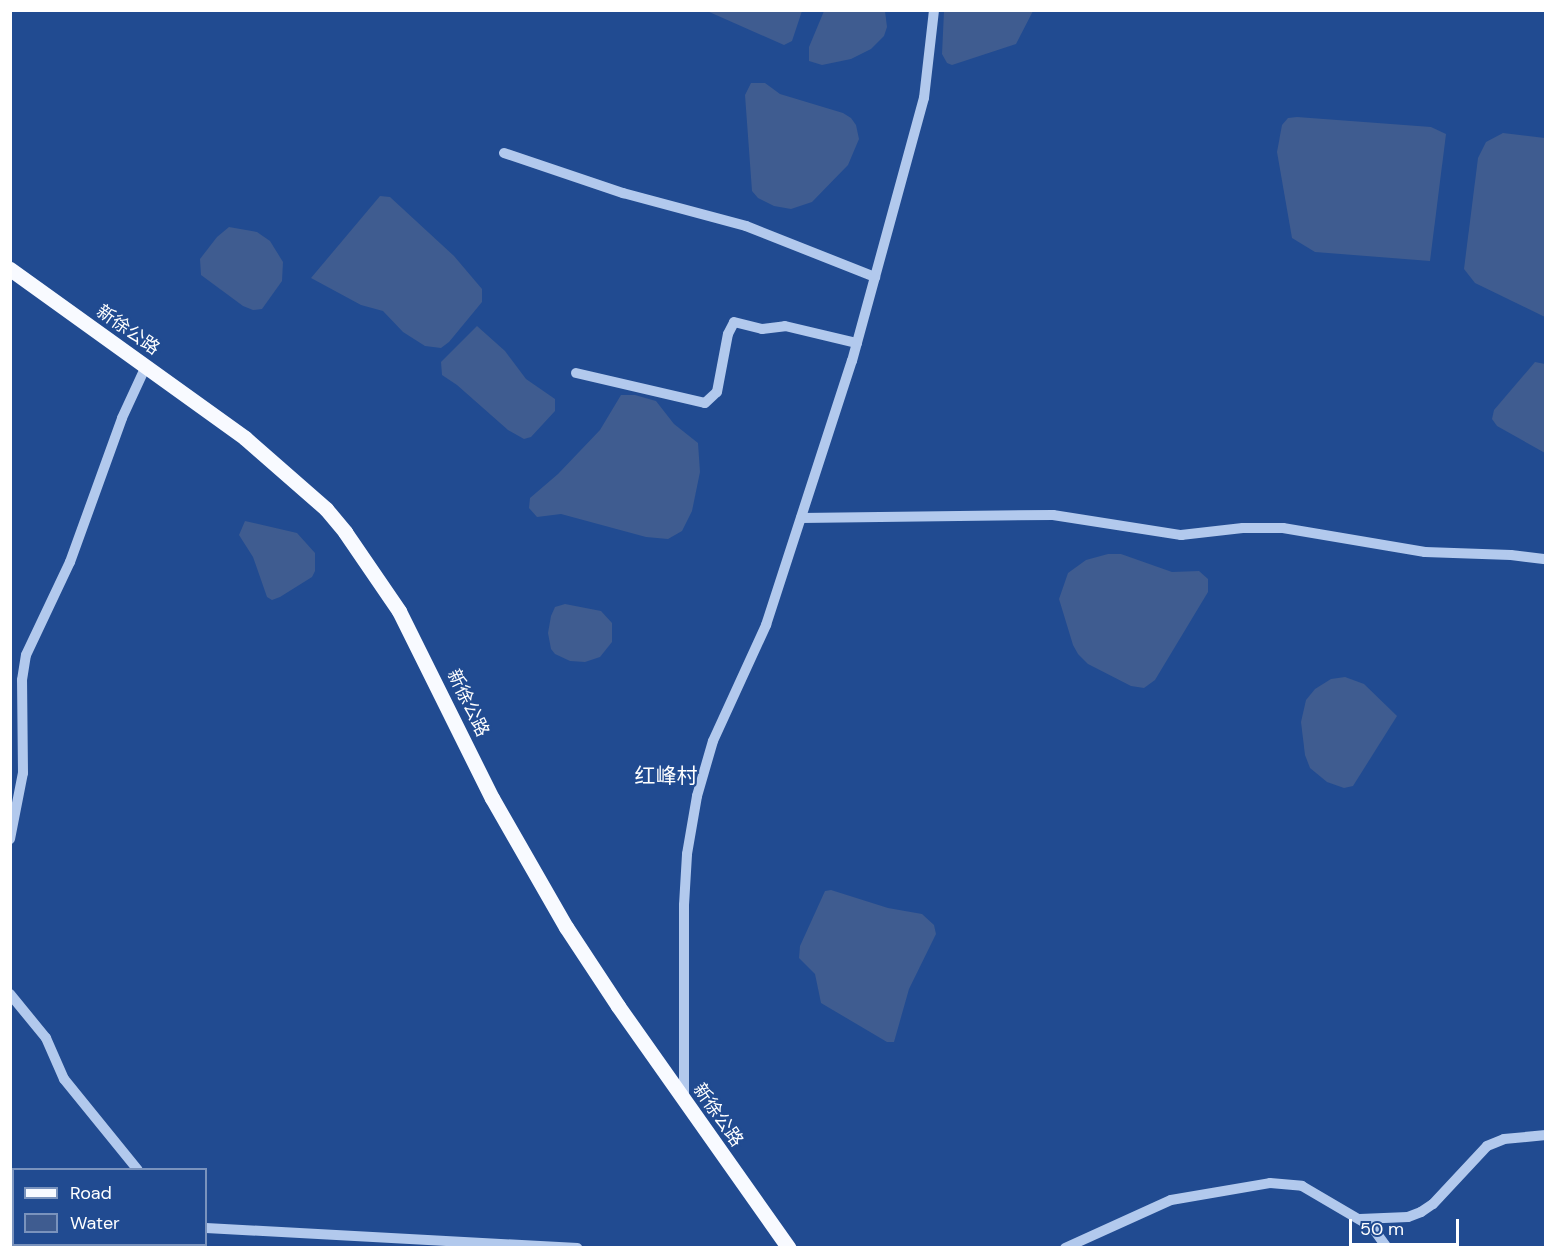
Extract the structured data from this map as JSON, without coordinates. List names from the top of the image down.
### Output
{
  "streets": {
    "main road": ["新徐公路"]
  },
  "districts": ["红峰村"],
  "legend": ["Road", "Water"],
  "scale_bar": "50 m"
}
